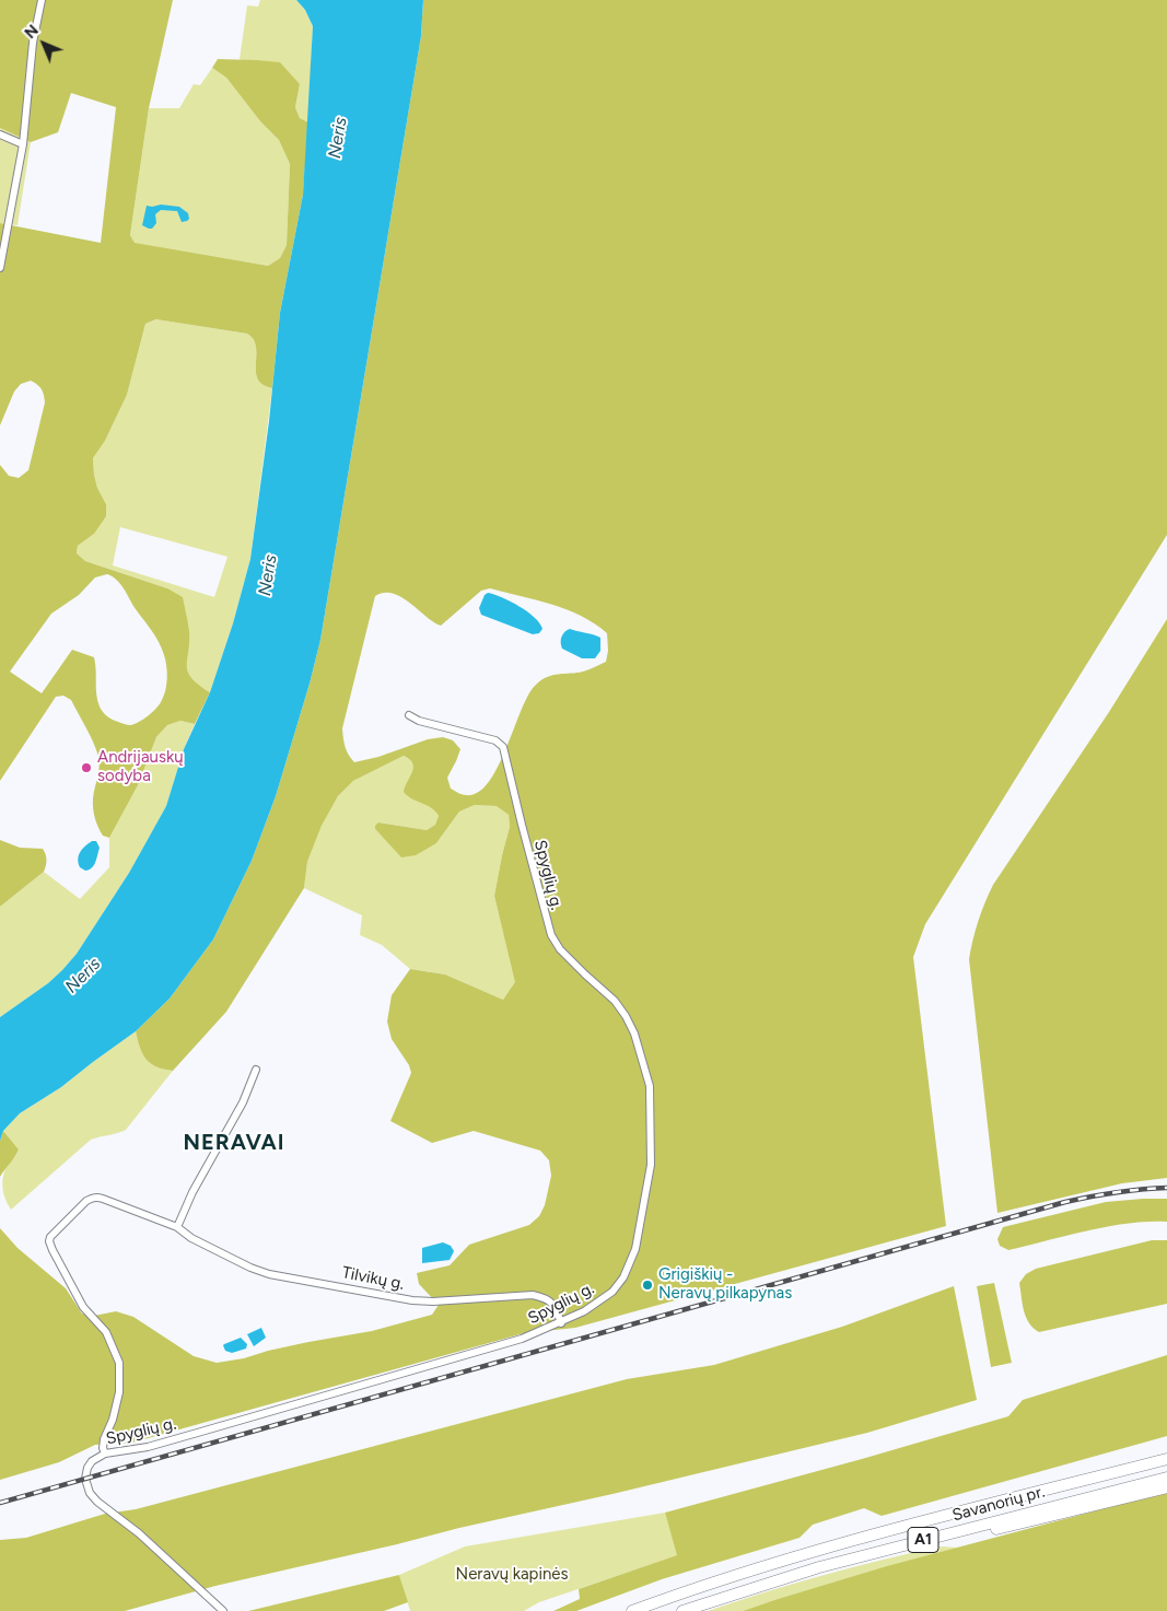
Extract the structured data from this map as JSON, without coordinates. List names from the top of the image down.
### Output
{
  "streets": {
    "highway": ["Savanorių pr.", "A1"],
    "street": ["Spyglių g.", "Tilvikų g."]
  },
  "crossings": [
    ["Spyglių g.", "Tilvikų g."]
  ],
  "districts": ["NERAVAI"],
  "water": ["Neris"],
  "parks": ["Neravų kapinės"],
  "places": ["Andrijauskų sodyba", "Grigiškių - Neravų pilkapynas"],
  "north": "top left"
}
